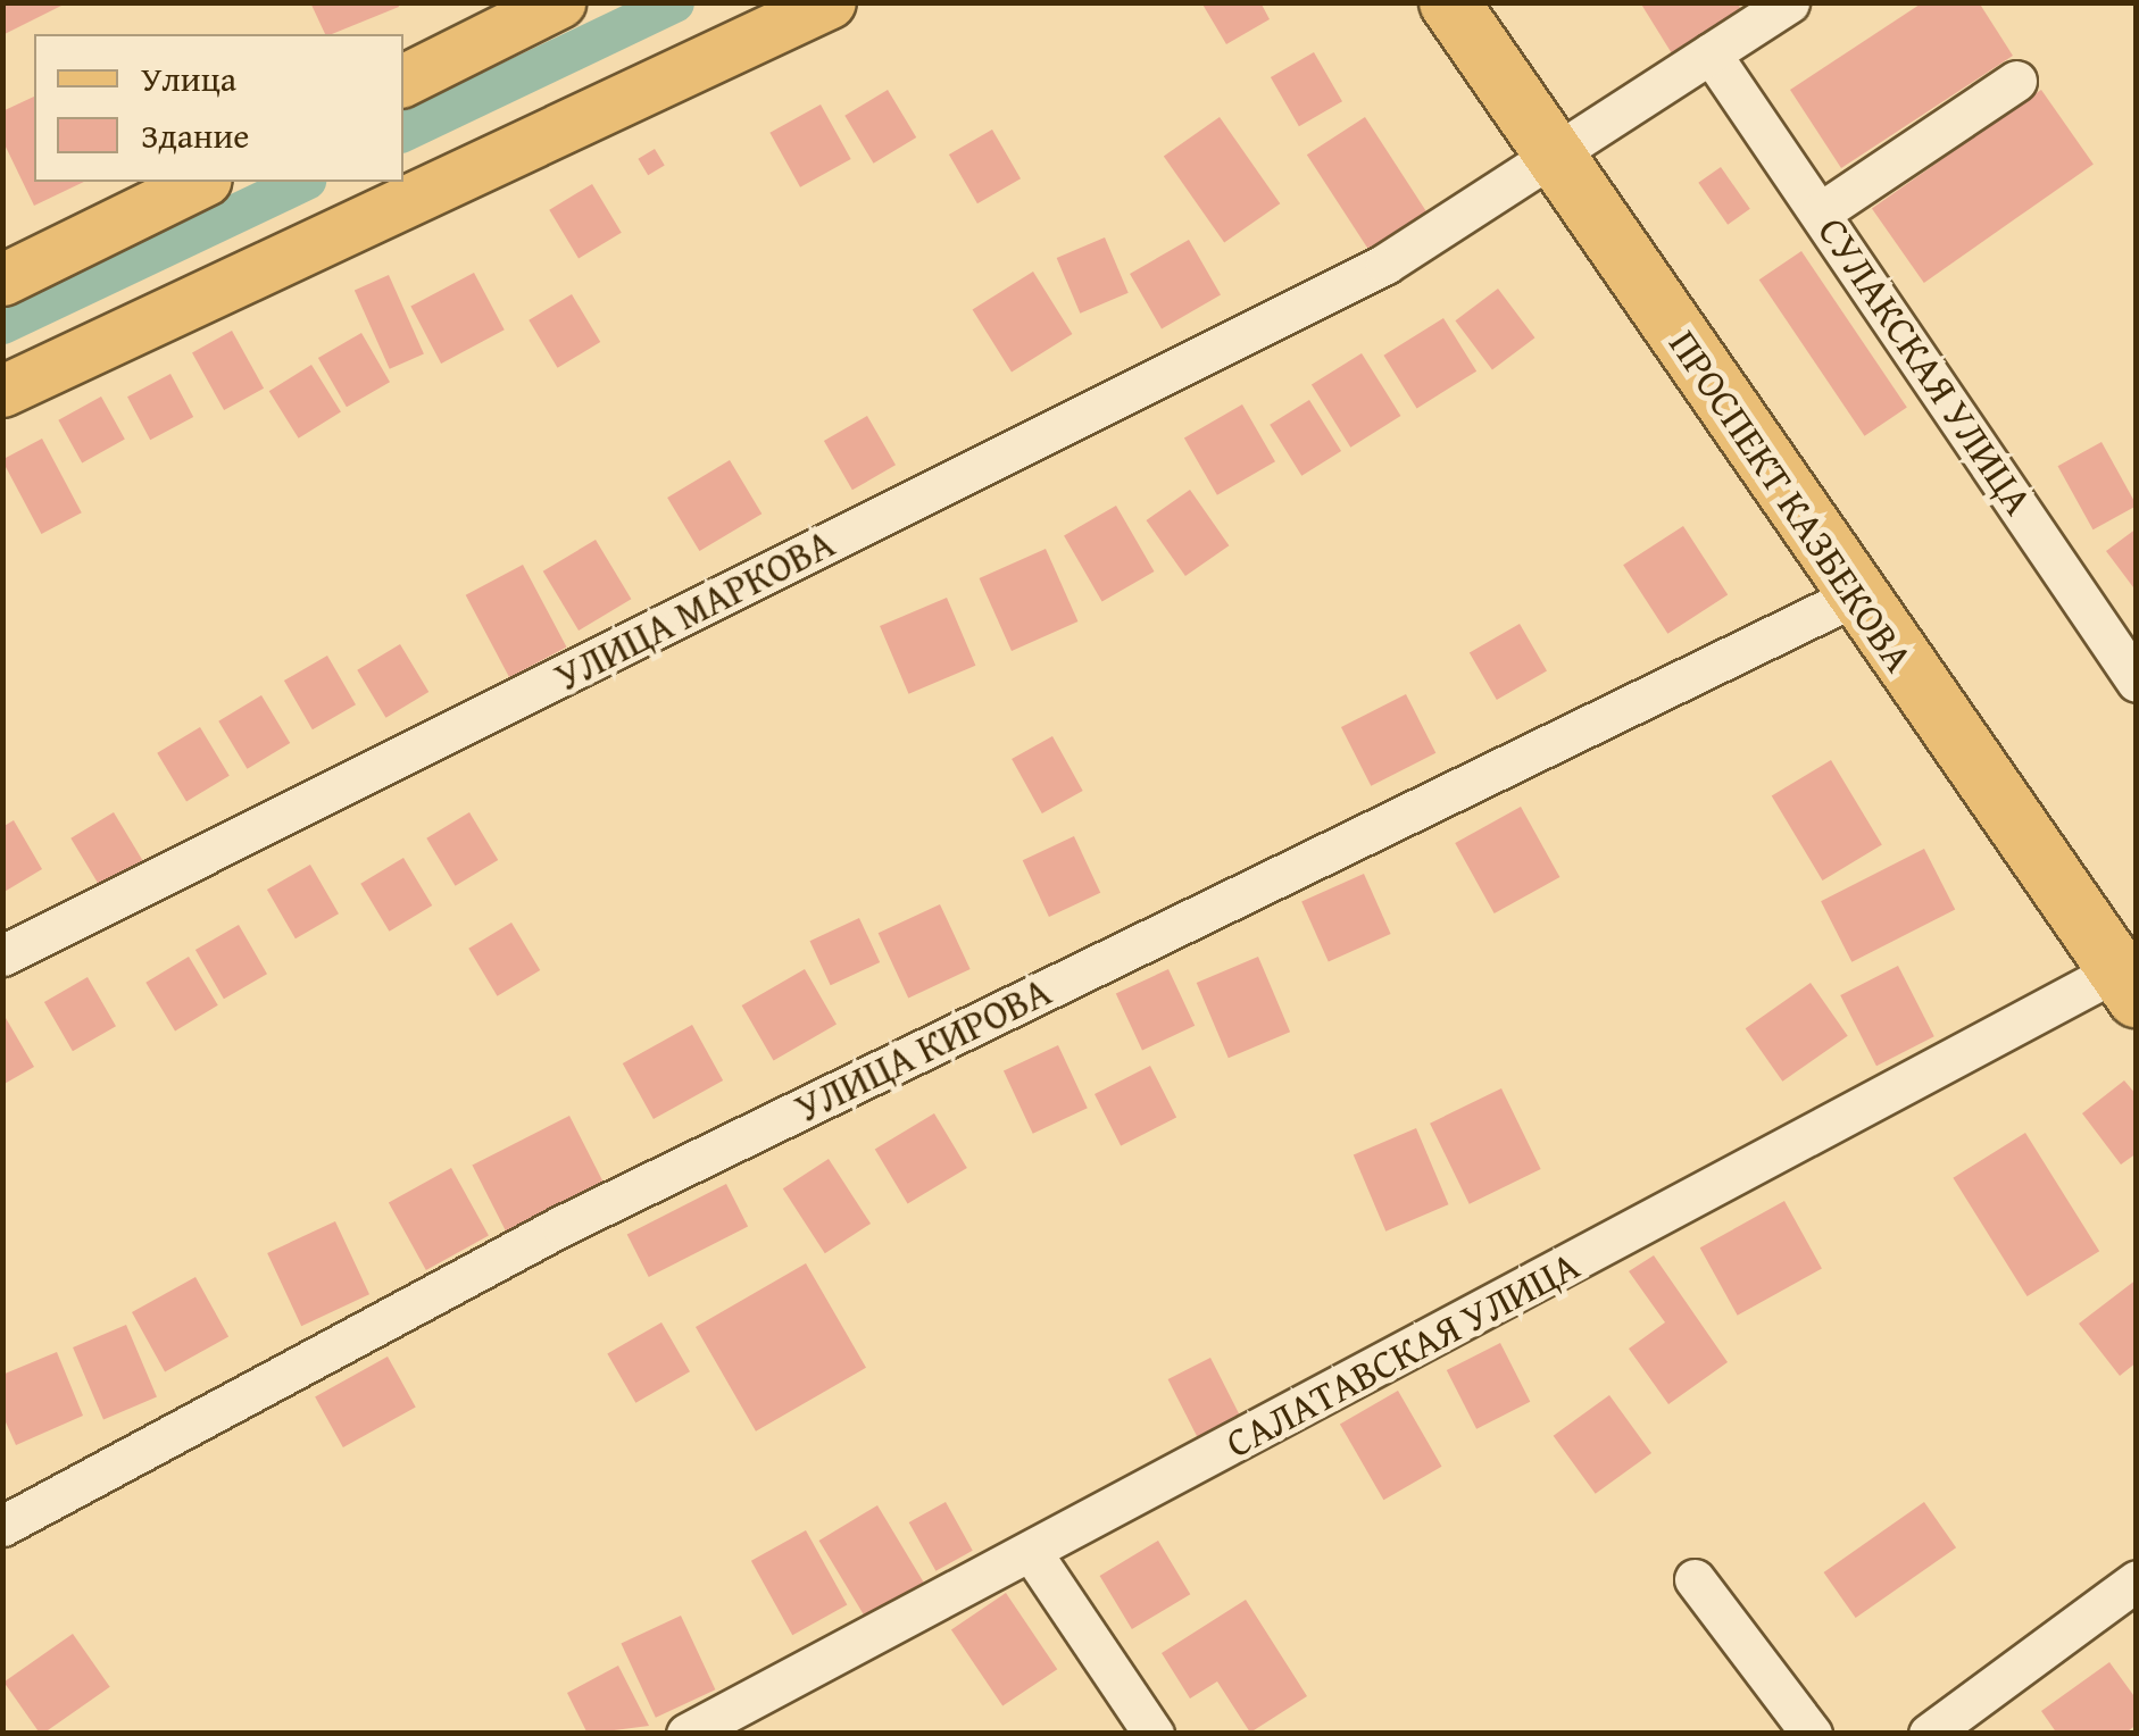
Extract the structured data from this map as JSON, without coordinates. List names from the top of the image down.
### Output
{
  "streets": {
    "highway": ["ПРОСПЕКТ КАЗБЕКОВА"],
    "street": [
      "СУЛАКСКАЯ УЛИЦА",
      "УЛИЦА МАРКОВА",
      "УЛИЦА КИРОВА",
      "САЛАТАВСКАЯ УЛИЦА"
    ]
  },
  "crossings": [
    ["СУЛАКСКАЯ УЛИЦА", "УЛИЦА МАРКОВА"],
    ["ПРОСПЕКТ КАЗБЕКОВА", "УЛИЦА МАРКОВА"],
    ["ПРОСПЕКТ КАЗБЕКОВА", "УЛИЦА КИРОВА"],
    ["ПРОСПЕКТ КАЗБЕКОВА", "САЛАТАВСКАЯ УЛИЦА"]
  ],
  "legend": ["Улица", "Здание"]
}
